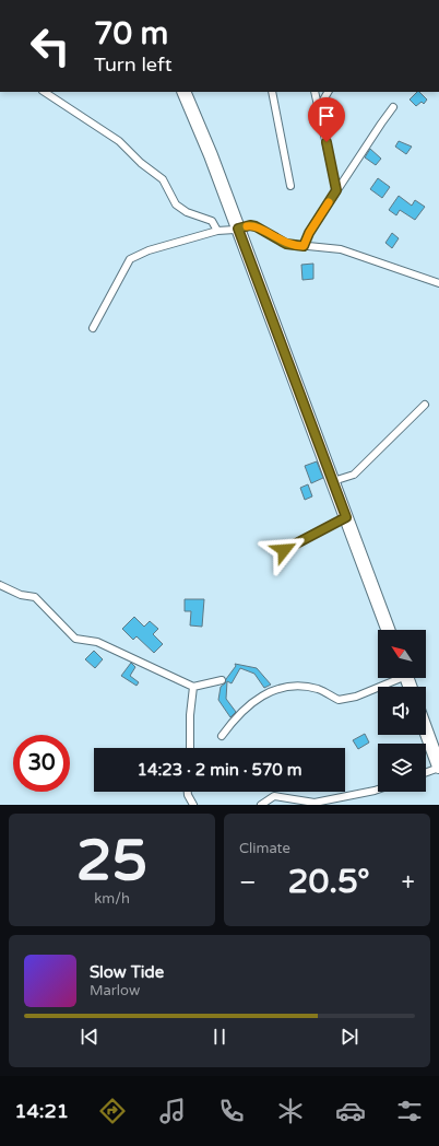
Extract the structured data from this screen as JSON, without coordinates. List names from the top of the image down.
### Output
{
  "north": "top left",
  "page": {
    "turn": ["70 m", "Turn left"],
    "limit": "30",
    "trip": "14:23 · 2 min · 570 m",
    "tile": [
      ["25", "km/h"],
      "Climate"
    ],
    "heat": ["−", "20.5°", "+"],
    "song": ["Slow Tide", "Marlow"],
    "tabs": "14:21"
  }
}
